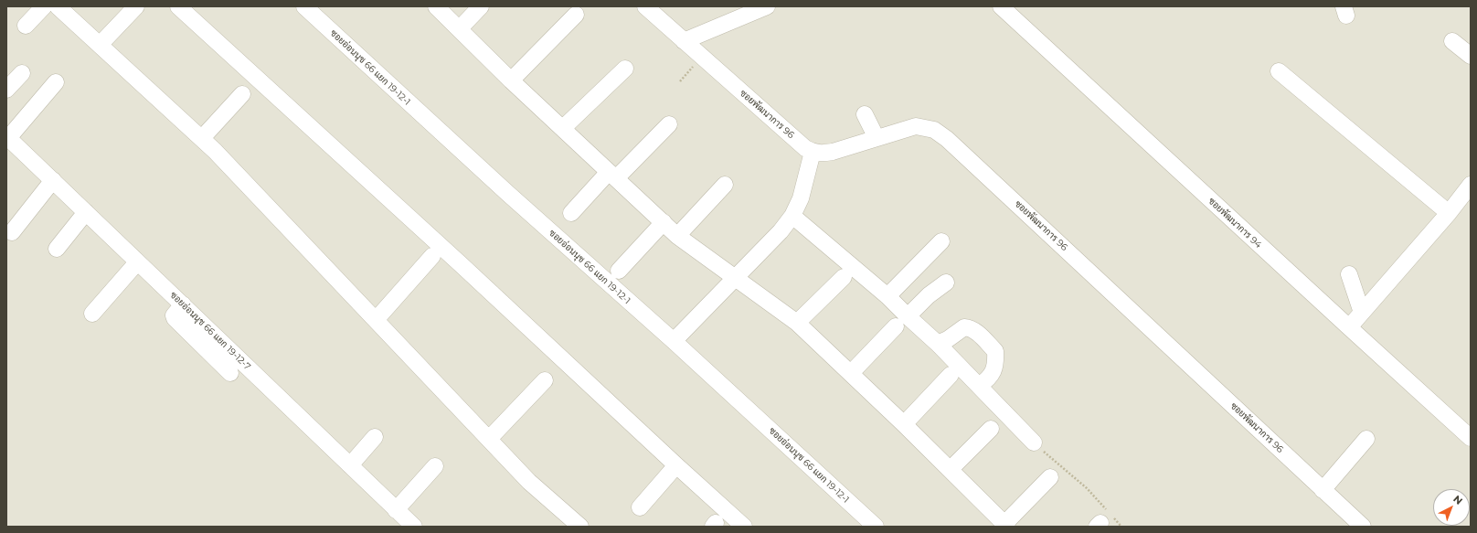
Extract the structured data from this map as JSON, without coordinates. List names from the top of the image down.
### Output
{
  "streets": {
    "street": [
      "ซอยอ่อนนุช 66 แยก 19-12-1",
      "ซอยพัฒนาการ 96",
      "ซอยพัฒนาการ 94",
      "ซอยอ่อนนุช 66 แยก 19-12-7"
    ]
  },
  "north": "top right"
}
